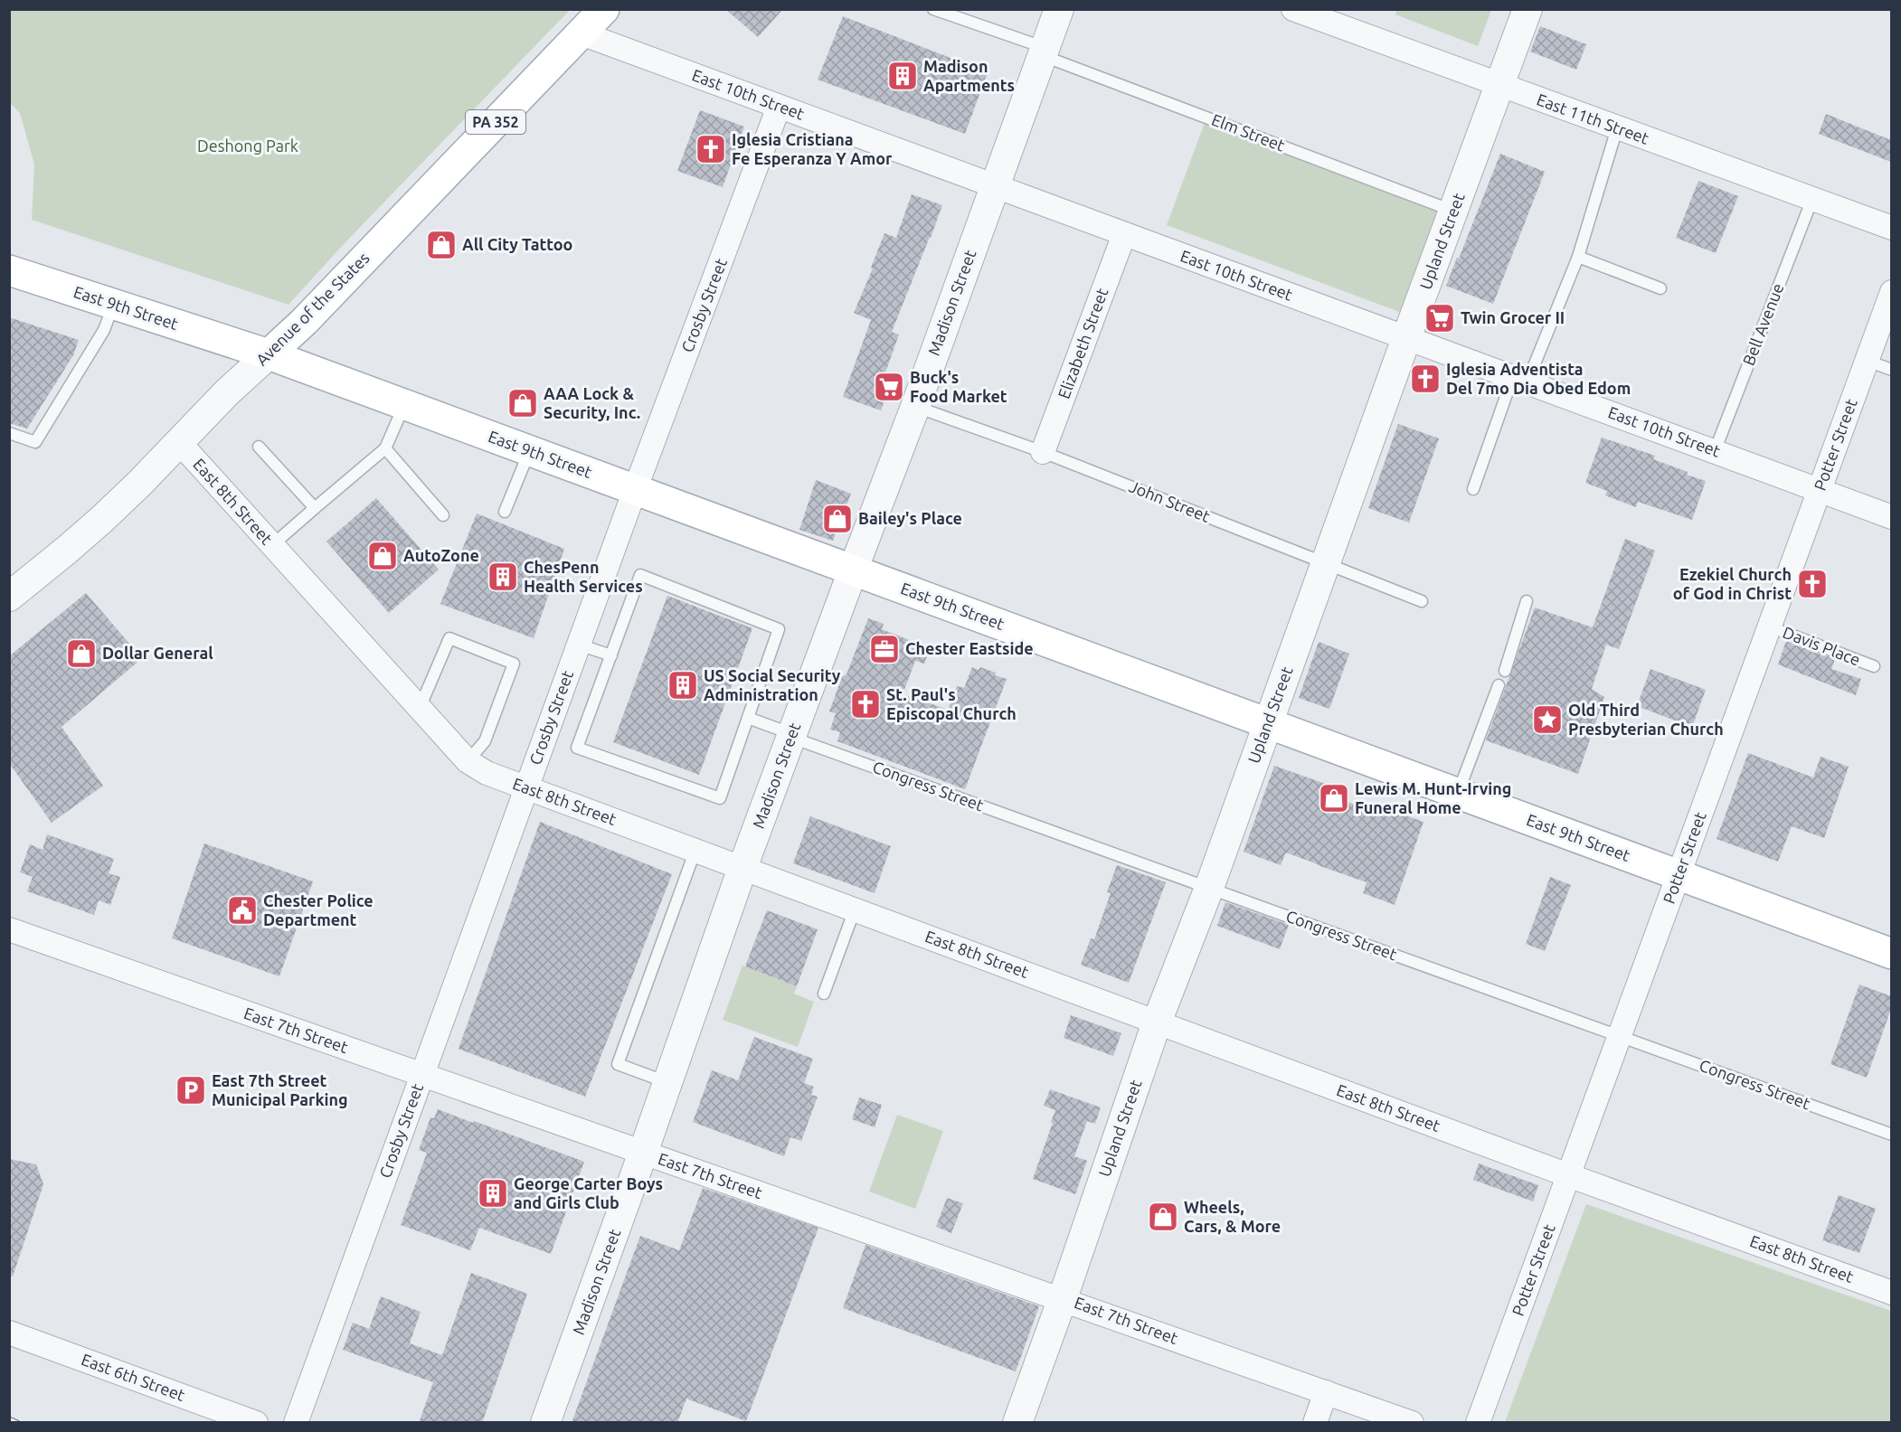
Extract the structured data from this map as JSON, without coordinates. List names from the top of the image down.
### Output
{
  "streets": {
    "main road": ["PA 352", "East 9th Street", "Avenue of the States"],
    "street": [
      "East 10th Street",
      "East 11th Street",
      "Upland Street",
      "Madison Street",
      "Crosby Street",
      "Elizabeth Street",
      "Potter Street",
      "East 8th Street",
      "East 7th Street",
      "East 6th Street"
    ],
    "lane": [
      "Elm Street",
      "Bell Avenue",
      "John Street",
      "Davis Place",
      "Congress Street"
    ]
  },
  "crossings": [
    ["East 10th Street", "Upland Street"],
    ["East 10th Street", "Madison Street"],
    ["East 10th Street", "Crosby Street"],
    ["East 10th Street", "Avenue of the States"],
    ["East 10th Street", "Bell Avenue"],
    ["East 10th Street", "Elizabeth Street"],
    ["East 10th Street", "Potter Street"],
    ["East 11th Street", "Upland Street"],
    ["East 11th Street", "Bell Avenue"],
    ["Elm Street", "Upland Street"],
    ["Elm Street", "Madison Street"],
    ["Upland Street", "East 9th Street"],
    ["Upland Street", "East 8th Street"],
    ["Upland Street", "John Street"],
    ["Upland Street", "Congress Street"],
    ["Upland Street", "East 7th Street"],
    ["Madison Street", "East 9th Street"],
    ["Madison Street", "East 8th Street"],
    ["Madison Street", "John Street"],
    ["Madison Street", "Congress Street"],
    ["Madison Street", "East 7th Street"],
    ["Crosby Street", "East 9th Street"],
    ["Crosby Street", "East 8th Street"],
    ["Crosby Street", "East 7th Street"],
    ["East 9th Street", "Avenue of the States"],
    ["East 9th Street", "Potter Street"],
    ["Avenue of the States", "East 8th Street"],
    ["Elizabeth Street", "John Street"],
    ["Potter Street", "East 8th Street"],
    ["Potter Street", "Davis Place"],
    ["Potter Street", "Congress Street"]
  ],
  "parks": ["Deshong Park"],
  "places": {
    "building": [
      "Madison Apartments",
      "ChesPenn Health Services",
      "US Social Security Administration",
      "George Carter Boys and Girls Club"
    ],
    "church": [
      "Iglesia Cristiana Fe Esperanza Y Amor",
      "Iglesia Adventista Del 7mo Dia Obed Edom",
      "Ezekiel Church of God in Christ",
      "St. Paul's Episcopal Church"
    ],
    "shop": [
      "All City Tattoo",
      "AAA Lock & Security, Inc.",
      "Bailey's Place",
      "AutoZone",
      "Dollar General",
      "Lewis M. Hunt-Irving Funeral Home",
      "Wheels, Cars, & More"
    ],
    "supermarket": ["Twin Grocer II", "Buck's Food Market"],
    "office": ["Chester Eastside"],
    "place": ["Old Third Presbyterian Church"],
    "public building": ["Chester Police Department"],
    "parking": ["East 7th Street Municipal Parking"]
  }
}
